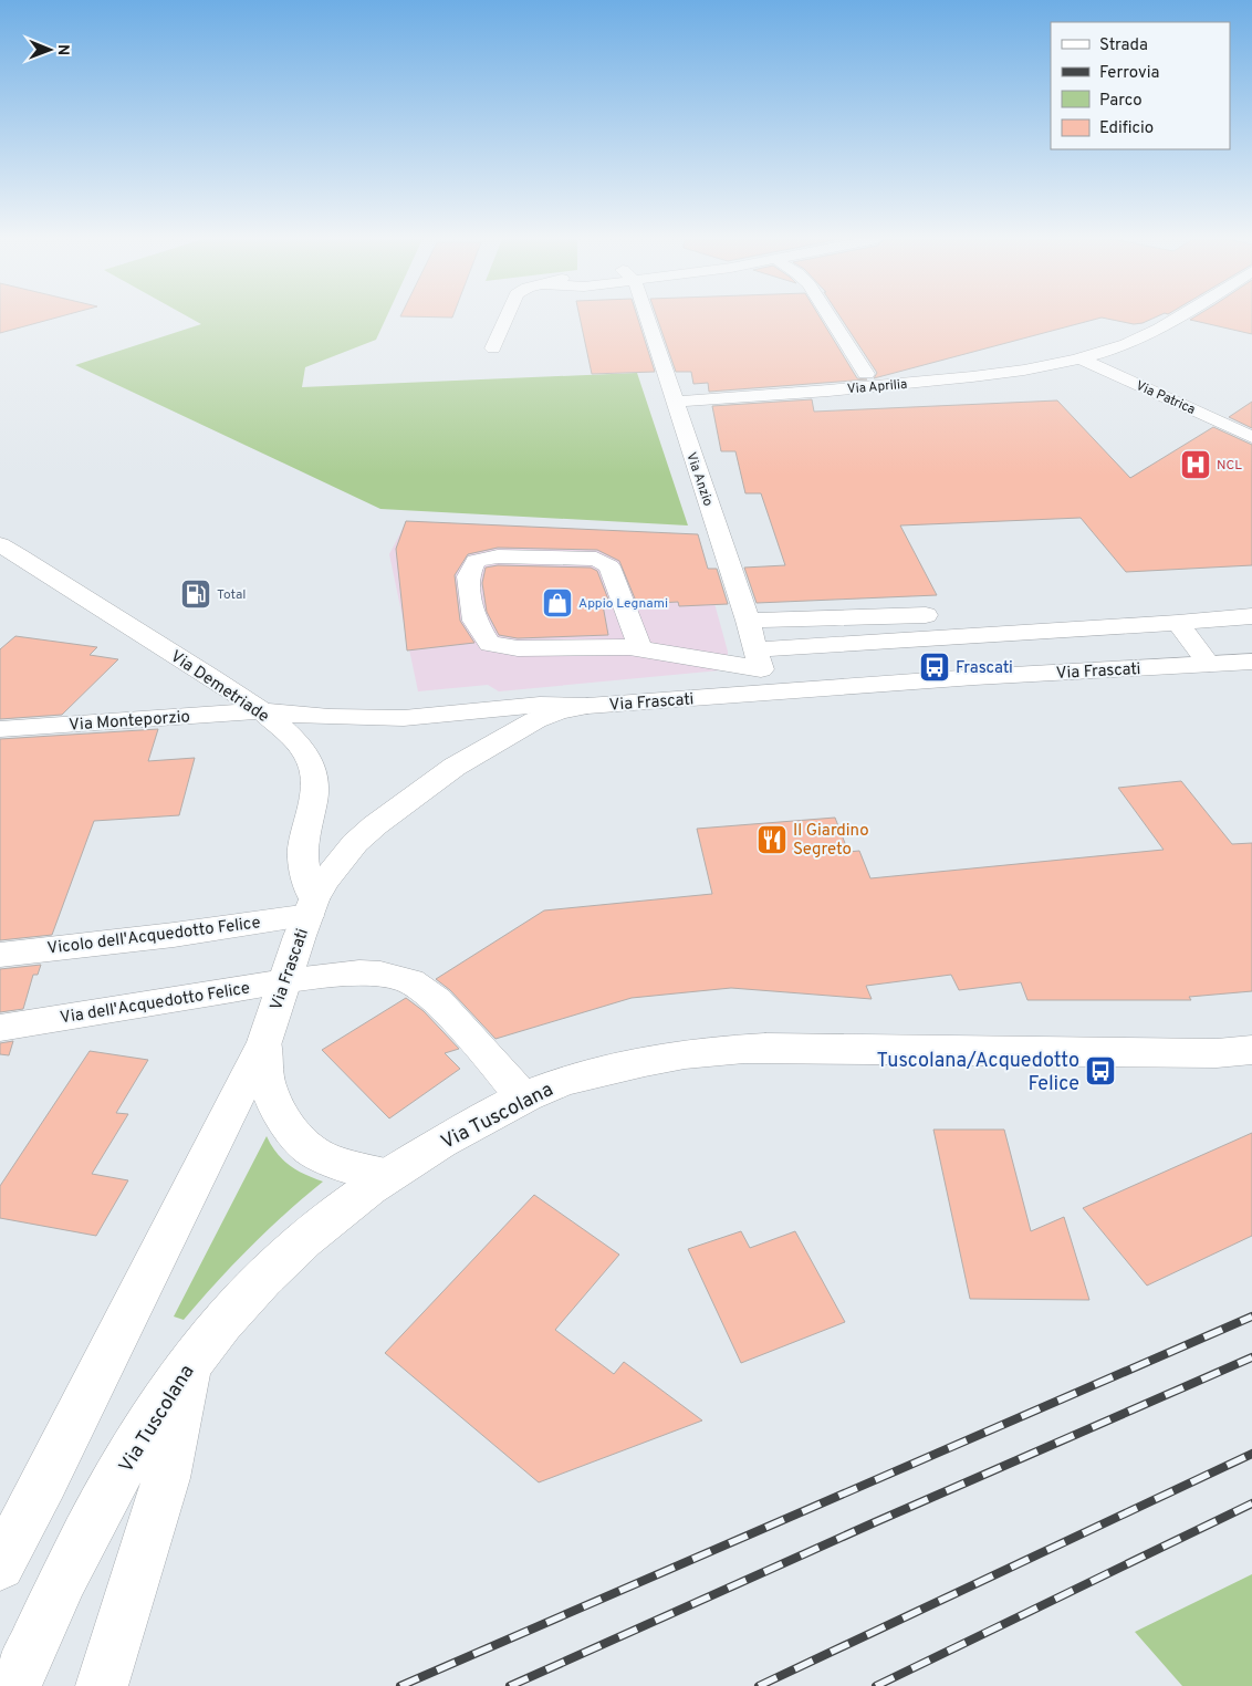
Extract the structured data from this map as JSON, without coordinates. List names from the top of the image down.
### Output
{
  "streets": {
    "street": [
      "Via Aprilia",
      "Via Patrica",
      "Via Anzio",
      "Via Frascati",
      "Via Demetriade",
      "Via Monteporzio",
      "Vicolo dell'Acquedotto Felice",
      "Via dell'Acquedotto Felice",
      "Via Tuscolana"
    ]
  },
  "crossings": [
    ["Via Aprilia", "Via Patrica"],
    ["Via Aprilia", "Via Anzio"],
    ["Via Anzio", "Via Frascati"],
    ["Via Frascati", "Via Demetriade"],
    ["Via Frascati", "Via Monteporzio"],
    ["Via Frascati", "Vicolo dell'Acquedotto Felice"],
    ["Via Frascati", "Via dell'Acquedotto Felice"],
    ["Via Demetriade", "Via Monteporzio"],
    ["Via Demetriade", "Vicolo dell'Acquedotto Felice"],
    ["Via dell'Acquedotto Felice", "Via Tuscolana"]
  ],
  "places": {
    "hospital": ["NCL"],
    "fuel station": ["Total"],
    "shop": ["Appio Legnami"],
    "bus stop": ["Frascati", "Tuscolana/Acquedotto Felice"],
    "restaurant": ["Il Giardino Segreto"]
  },
  "legend": [
    "Strada",
    "Ferrovia",
    "Parco",
    "Edificio"
  ],
  "north": "right"
}
